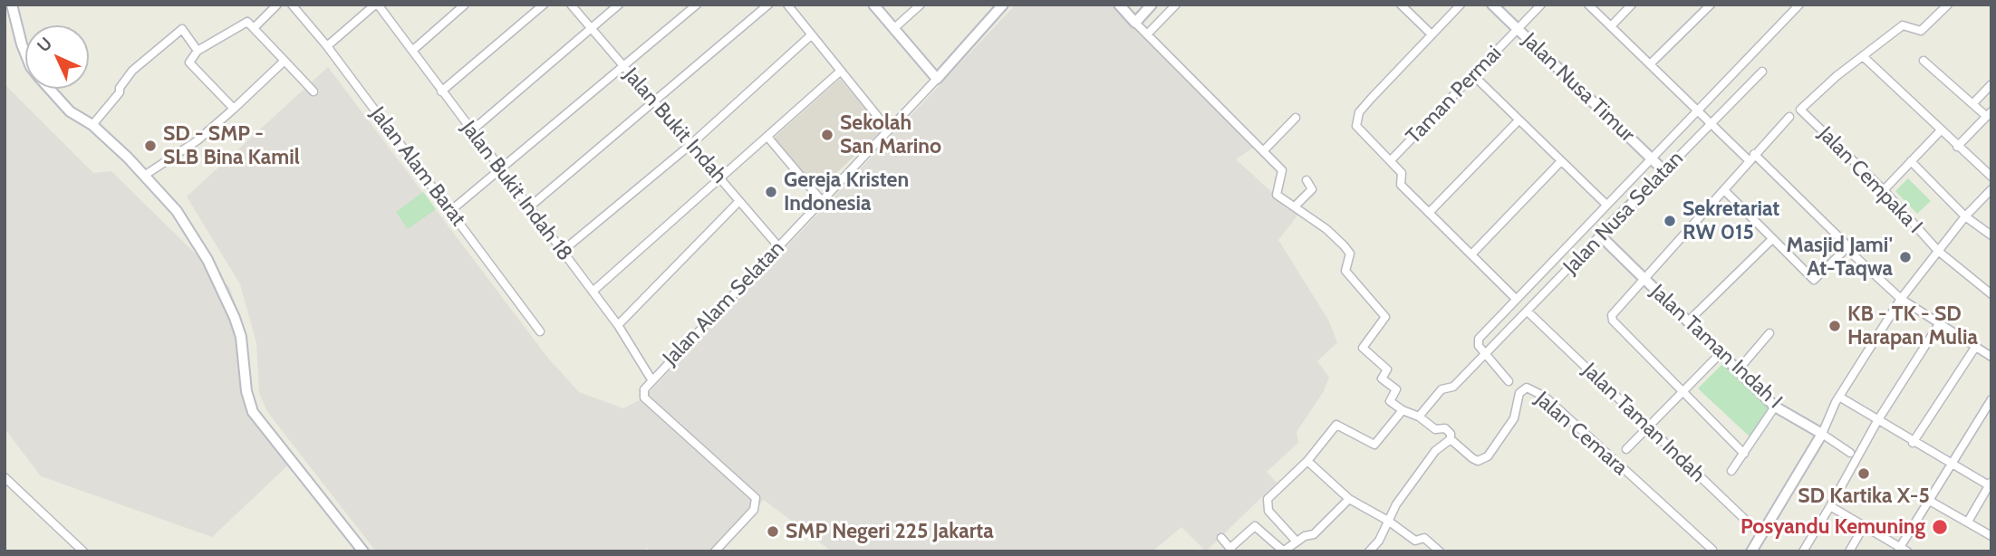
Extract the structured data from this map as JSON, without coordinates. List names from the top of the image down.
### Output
{
  "streets": {
    "street": [
      "Jalan Nusa Timur",
      "Taman Permai",
      "Jalan Bukit Indah",
      "Jalan Alam Barat",
      "Jalan Cempaka I",
      "Jalan Bukit Indah 18",
      "Jalan Nusa Selatan",
      "Jalan Alam Selatan",
      "Jalan Taman Indah I",
      "Jalan Taman Indah",
      "Jalan Cemara"
    ]
  },
  "crossings": [
    ["Jalan Nusa Timur", "Taman Permai"],
    ["Jalan Nusa Timur", "Jalan Nusa Selatan"],
    ["Jalan Bukit Indah", "Jalan Alam Selatan"],
    ["Jalan Bukit Indah 18", "Jalan Alam Selatan"],
    ["Jalan Nusa Selatan", "Jalan Taman Indah I"],
    ["Jalan Nusa Selatan", "Jalan Taman Indah"]
  ],
  "places": [
    "Sekolah San Marino",
    "SD - SMP - SLB Bina Kamil",
    "Gereja Kristen Indonesia",
    "Sekretariat RW 015",
    "Masjid Jami' At-Taqwa",
    "KB - TK - SD Harapan Mulia",
    "SD Kartika X-5",
    "Posyandu Kemuning",
    "SMP Negeri 225 Jakarta"
  ],
  "north": "top left"
}
